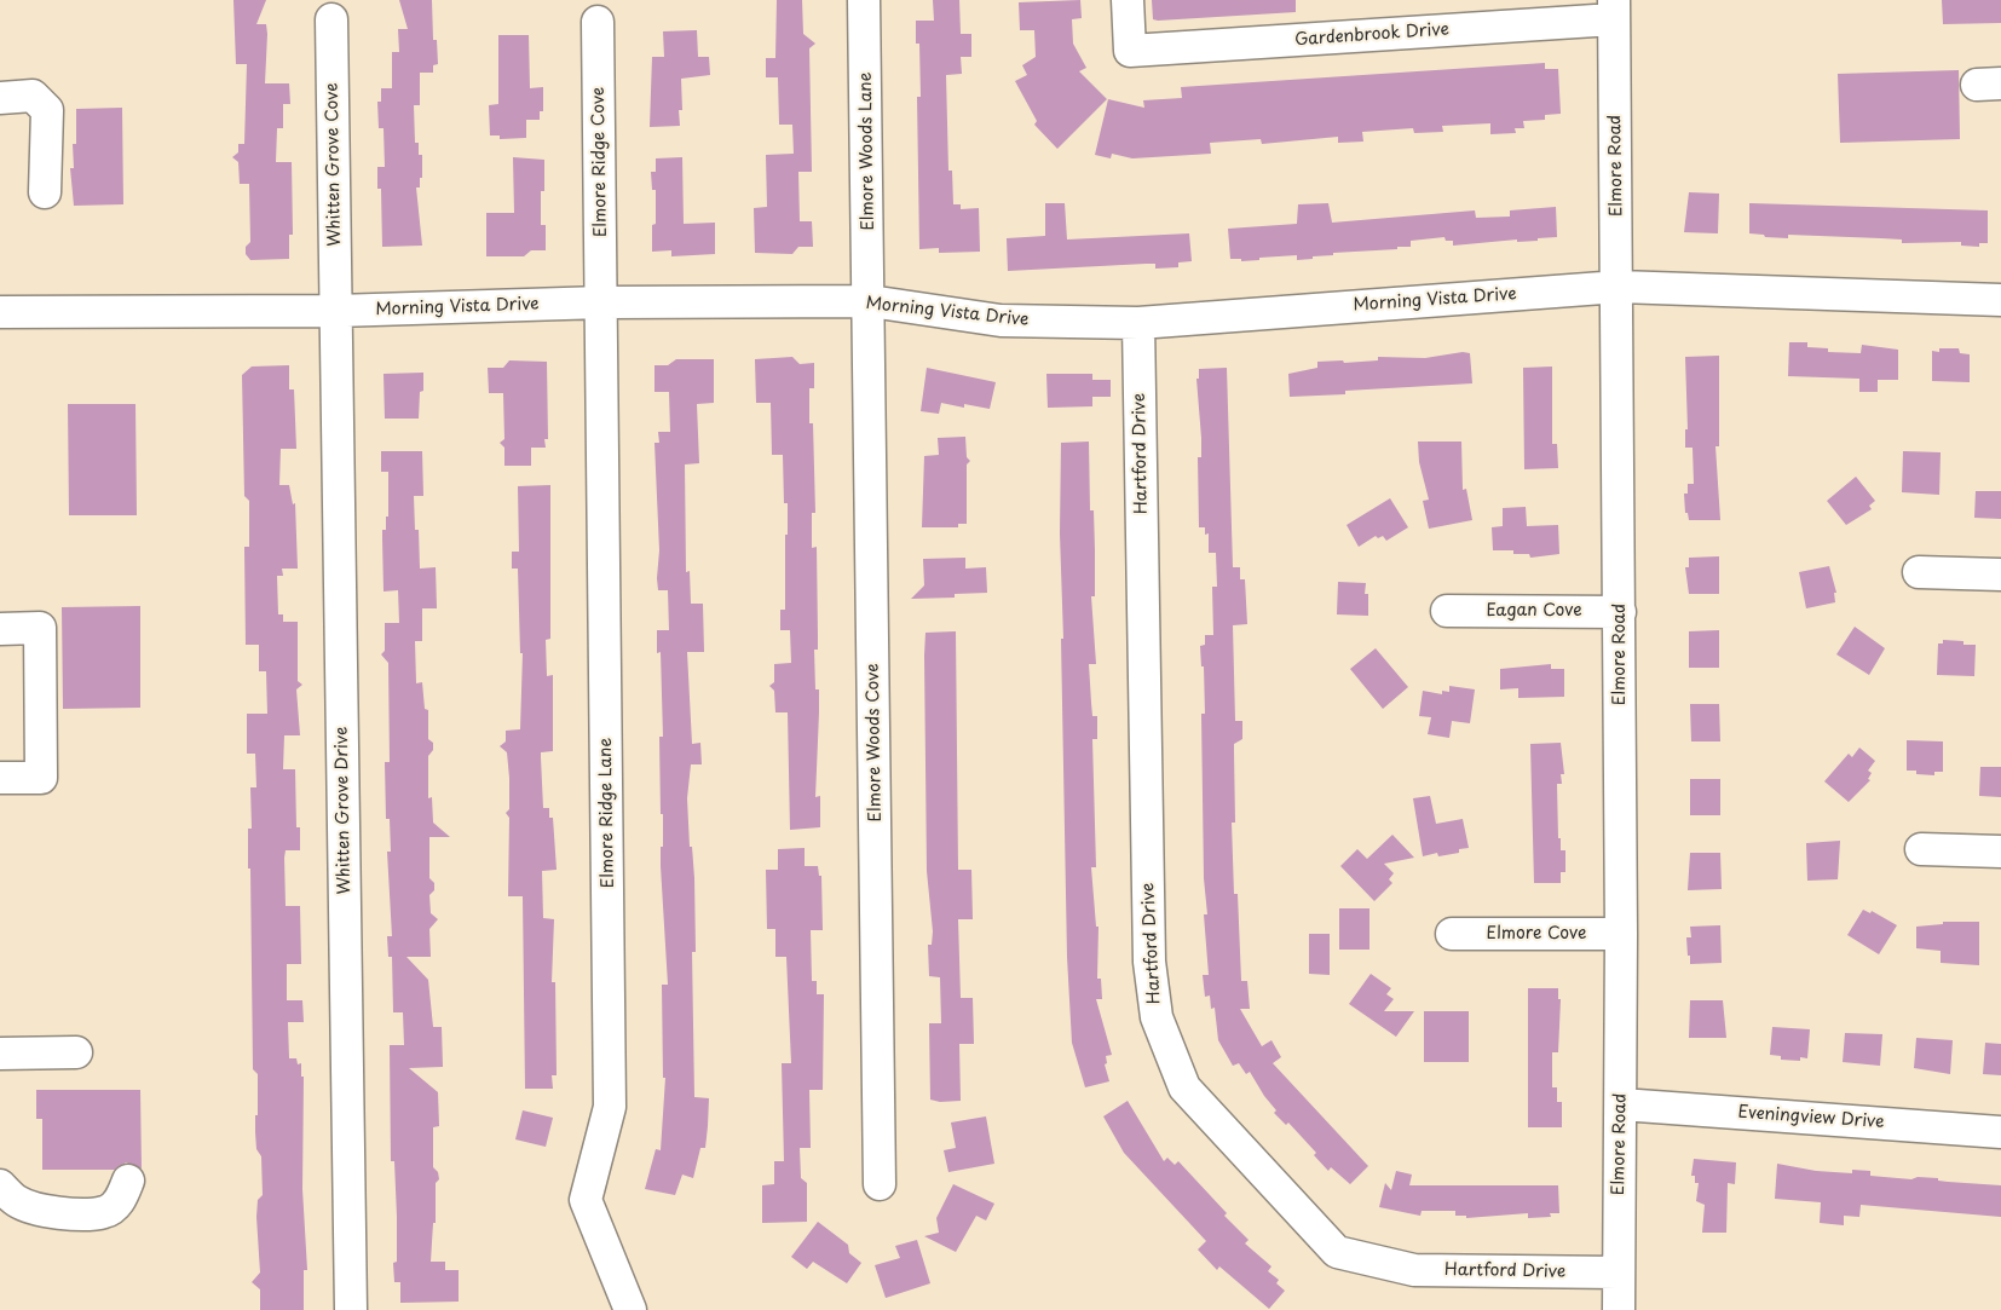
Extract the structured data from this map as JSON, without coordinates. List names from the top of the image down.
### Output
{
  "streets": {
    "street": [
      "Gardenbrook Drive",
      "Elmore Woods Lane",
      "Elmore Ridge Cove",
      "Whitten Grove Cove",
      "Elmore Road",
      "Morning Vista Drive",
      "Hartford Drive",
      "Eagan Cove",
      "Elmore Woods Cove",
      "Whitten Grove Drive",
      "Elmore Ridge Lane",
      "Elmore Cove",
      "Eveningview Drive"
    ]
  },
  "crossings": [
    ["Gardenbrook Drive", "Elmore Road"],
    ["Elmore Woods Lane", "Morning Vista Drive"],
    ["Elmore Woods Lane", "Elmore Woods Cove"],
    ["Elmore Ridge Cove", "Morning Vista Drive"],
    ["Elmore Ridge Cove", "Elmore Ridge Lane"],
    ["Whitten Grove Cove", "Morning Vista Drive"],
    ["Whitten Grove Cove", "Whitten Grove Drive"],
    ["Elmore Road", "Morning Vista Drive"],
    ["Elmore Road", "Hartford Drive"],
    ["Elmore Road", "Eagan Cove"],
    ["Elmore Road", "Elmore Cove"],
    ["Elmore Road", "Eveningview Drive"],
    ["Morning Vista Drive", "Hartford Drive"],
    ["Morning Vista Drive", "Elmore Woods Cove"],
    ["Morning Vista Drive", "Whitten Grove Drive"],
    ["Morning Vista Drive", "Elmore Ridge Lane"]
  ]
}
